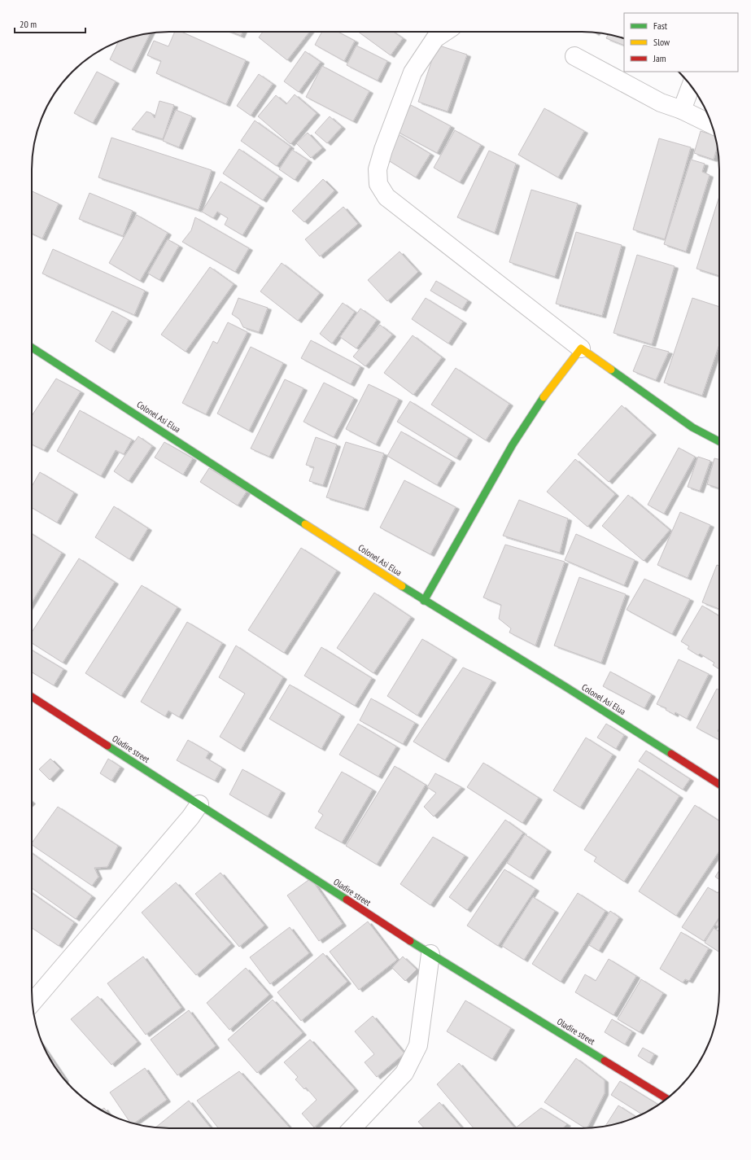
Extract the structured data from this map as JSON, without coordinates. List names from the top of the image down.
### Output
{
  "streets": {
    "street": ["Colonel Asi Elua", "Oladire street"]
  },
  "legend": ["Fast", "Slow", "Jam"],
  "scale_bar": "20 m"
}
